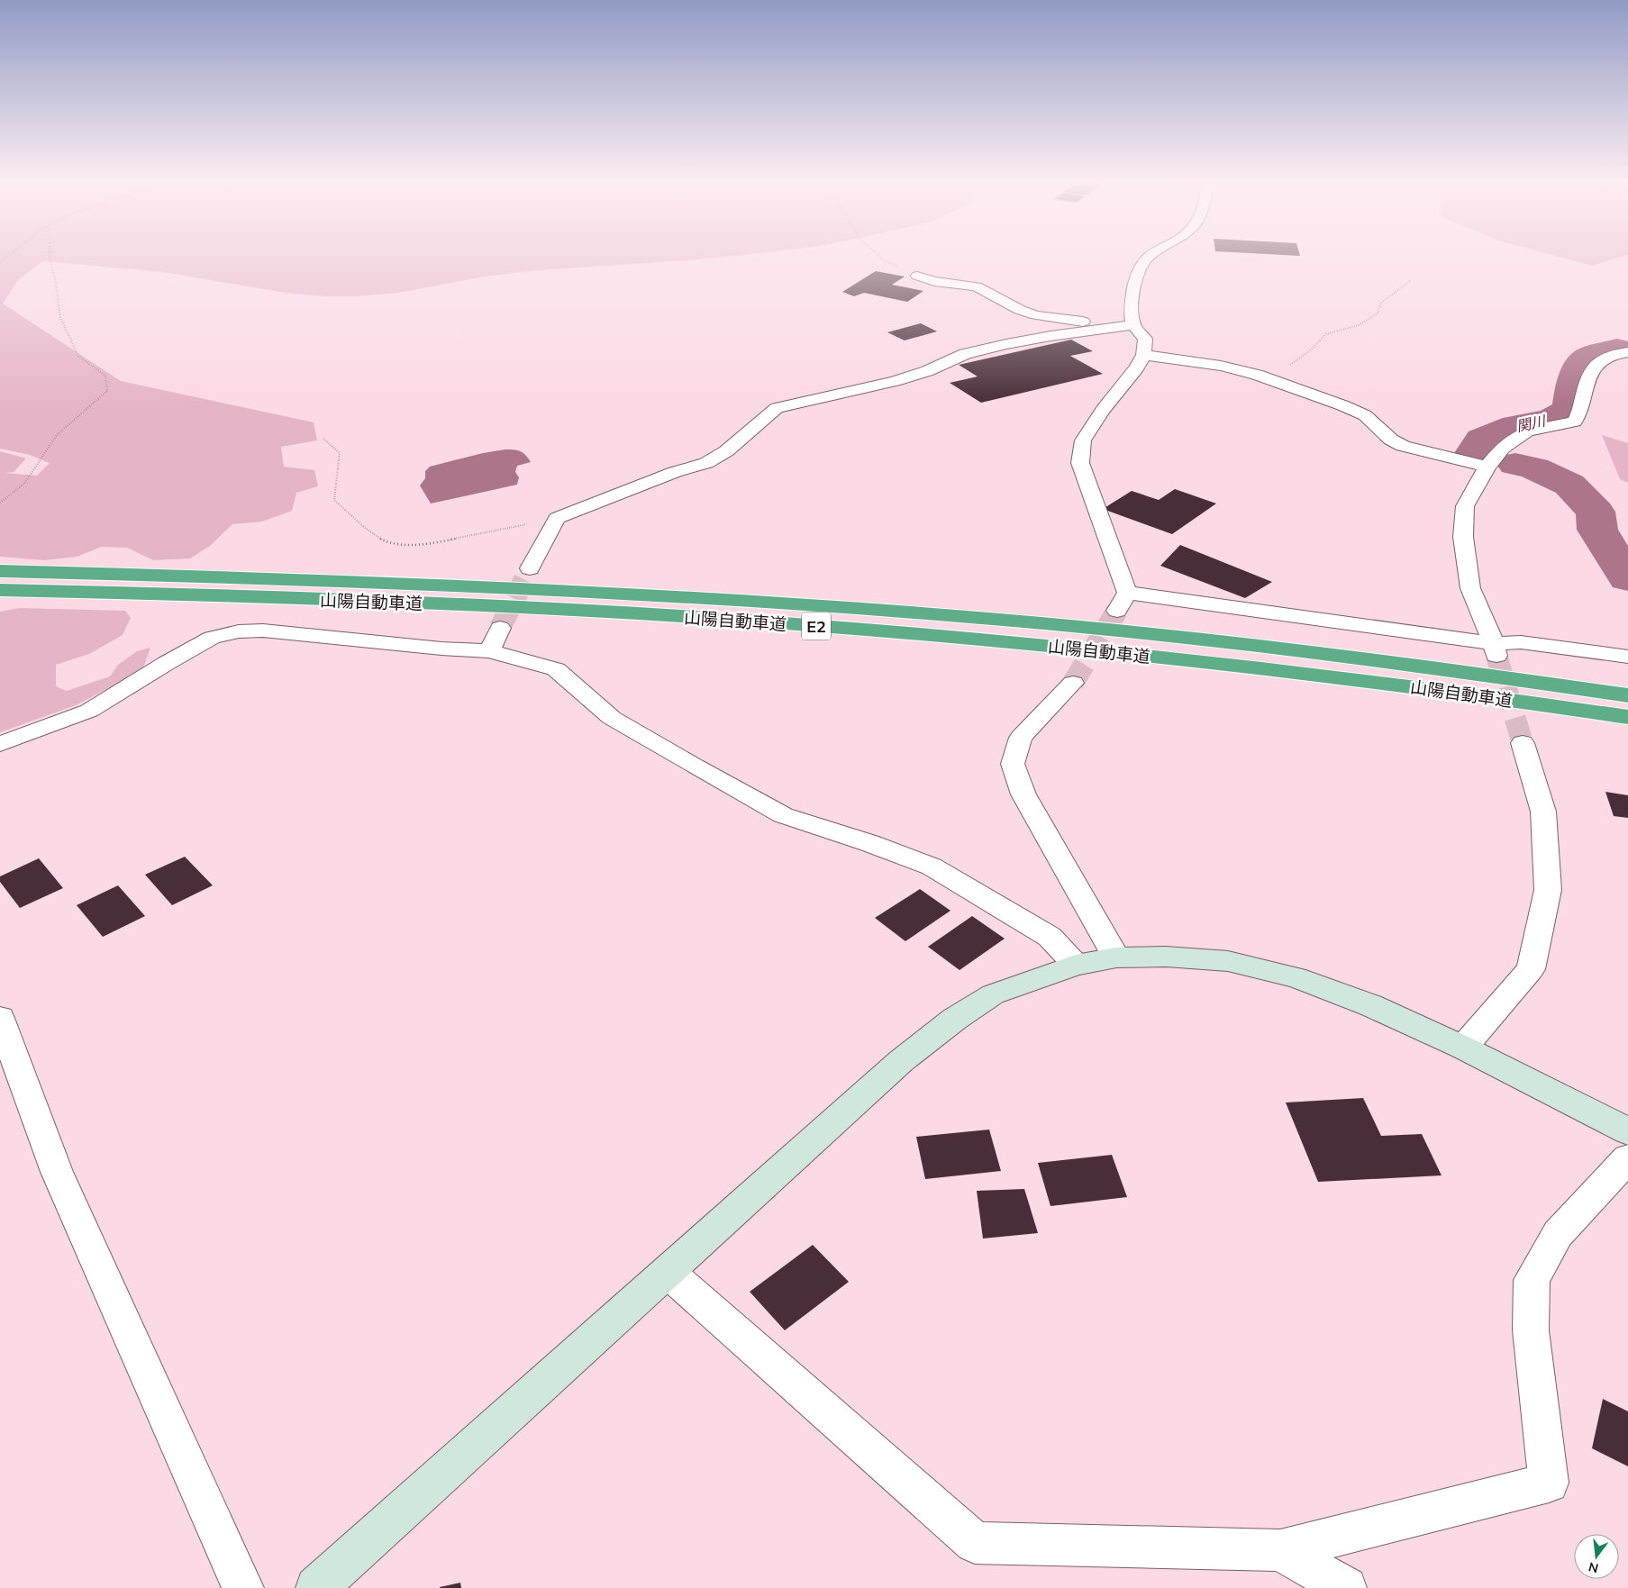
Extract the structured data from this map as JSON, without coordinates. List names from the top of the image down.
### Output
{
  "streets": {
    "highway": ["山陽自動車道", "E2"]
  },
  "water": ["関川"],
  "north": "bottom"
}
